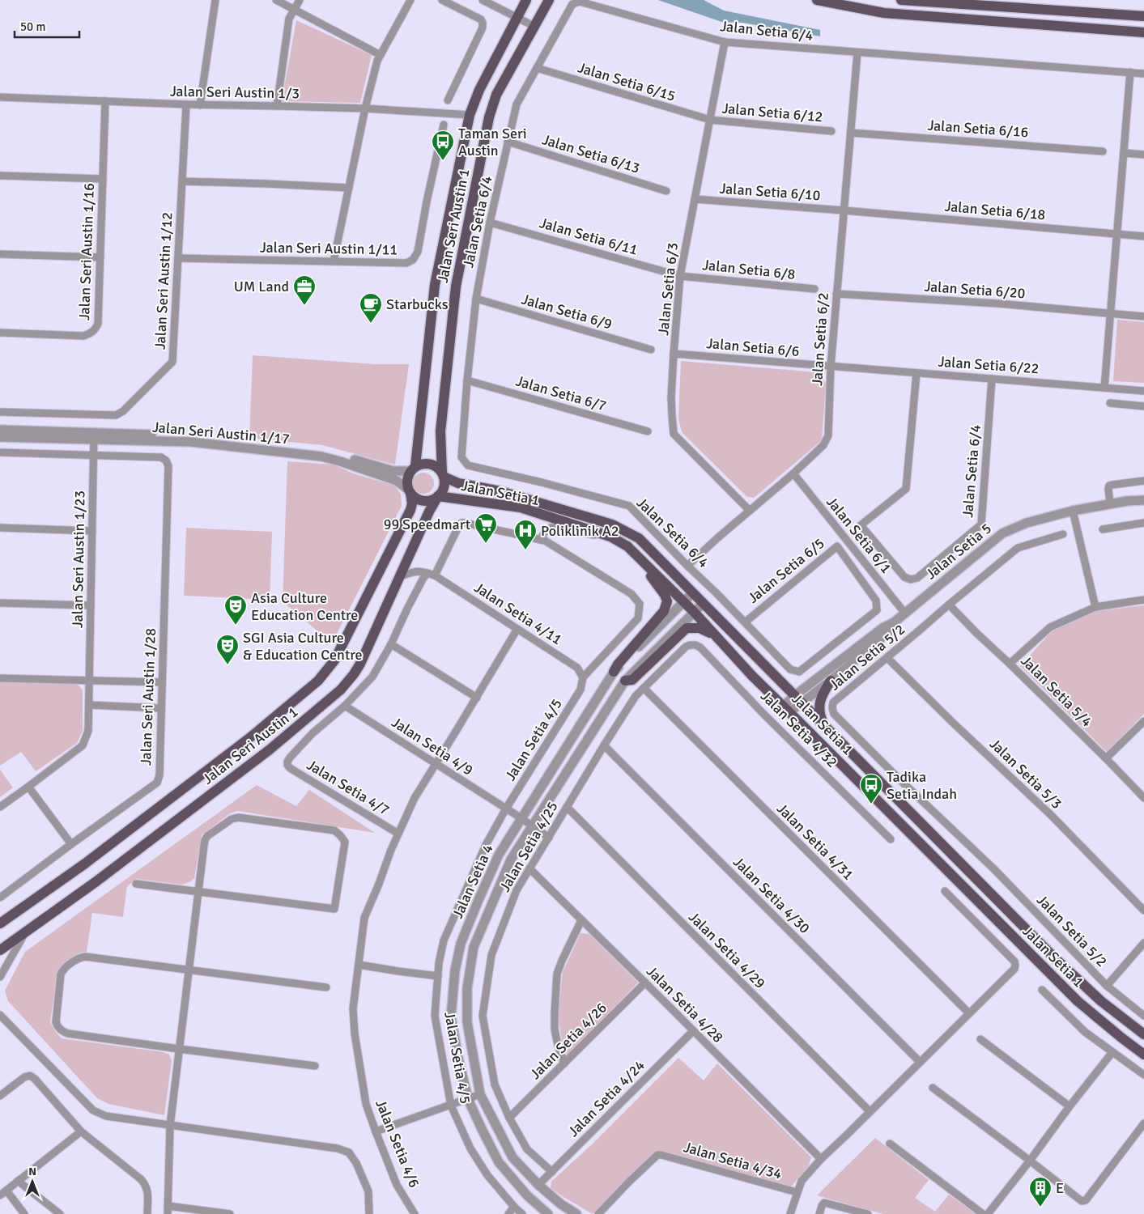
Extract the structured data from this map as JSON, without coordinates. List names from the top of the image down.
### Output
{
  "streets": {
    "main road": ["Jalan Seri Austin 1", "Jalan Setia 1"],
    "street": [
      "Jalan Setia 6/4",
      "Jalan Setia 6/15",
      "Jalan Seri Austin 1/3",
      "Jalan Setia 6/12",
      "Jalan Setia 6/16",
      "Jalan Setia 6/13",
      "Jalan Setia 6/10",
      "Jalan Setia 6/18",
      "Jalan Setia 6/11",
      "Jalan Seri Austin 1/11",
      "Jalan Seri Austin 1/16",
      "Jalan Setia 6/8",
      "Jalan Seri Austin 1/12",
      "Jalan Setia 6/3",
      "Jalan Setia 6/20",
      "Jalan Setia 6/9",
      "Jalan Setia 6/2",
      "Jalan Setia 6/6",
      "Jalan Setia 6/22",
      "Jalan Setia 6/7",
      "Jalan Seri Austin 1/17",
      "Jalan Setia 6/1",
      "Jalan Setia 5",
      "Jalan Seri Austin 1/23",
      "Jalan Setia 6/5",
      "Jalan Setia 4/11",
      "Jalan Setia 5/2",
      "Jalan Setia 5/4",
      "Jalan Seri Austin 1/28",
      "Jalan Setia 4/32",
      "Jalan Setia 4/5",
      "Jalan Setia 4/9",
      "Jalan Setia 5/3",
      "Jalan Setia 4/7",
      "Jalan Setia 4/31",
      "Jalan Setia 4/25",
      "Jalan Setia 4",
      "Jalan Setia 4/30",
      "Jalan Setia 4/29",
      "Jalan Setia 4/28",
      "Jalan Setia 4/26",
      "Jalan Setia 4/24",
      "Jalan Setia 4/6",
      "Jalan Setia 4/34"
    ]
  },
  "crossings": [
    ["Jalan Setia 6/4", "Jalan Setia 6/15"],
    ["Jalan Setia 6/4", "Jalan Setia 6/13"],
    ["Jalan Setia 6/4", "Jalan Setia 6/11"],
    ["Jalan Setia 6/4", "Jalan Setia 6/3"],
    ["Jalan Setia 6/4", "Jalan Setia 6/9"],
    ["Jalan Setia 6/4", "Jalan Setia 6/2"],
    ["Jalan Setia 6/4", "Jalan Setia 6/22"],
    ["Jalan Setia 6/4", "Jalan Setia 6/7"],
    ["Jalan Setia 6/4", "Jalan Setia 6/5"],
    ["Jalan Setia 6/15", "Jalan Setia 6/12"],
    ["Jalan Setia 6/15", "Jalan Setia 6/3"],
    ["Jalan Seri Austin 1/3", "Jalan Seri Austin 1"],
    ["Jalan Seri Austin 1/3", "Jalan Seri Austin 1/16"],
    ["Jalan Seri Austin 1/3", "Jalan Seri Austin 1/12"],
    ["Jalan Setia 6/12", "Jalan Setia 6/3"],
    ["Jalan Setia 6/16", "Jalan Setia 6/2"],
    ["Jalan Setia 6/10", "Jalan Setia 6/18"],
    ["Jalan Setia 6/10", "Jalan Setia 6/3"],
    ["Jalan Setia 6/10", "Jalan Setia 6/2"],
    ["Jalan Setia 6/18", "Jalan Setia 6/2"],
    ["Jalan Seri Austin 1", "Jalan Seri Austin 1/17"],
    ["Jalan Seri Austin 1", "Jalan Setia 1"],
    ["Jalan Seri Austin 1", "Jalan Setia 4/11"],
    ["Jalan Setia 6/11", "Jalan Setia 6/8"],
    ["Jalan Setia 6/11", "Jalan Setia 6/3"],
    ["Jalan Seri Austin 1/11", "Jalan Seri Austin 1/12"],
    ["Jalan Setia 6/8", "Jalan Setia 6/3"],
    ["Jalan Setia 6/3", "Jalan Setia 6/2"],
    ["Jalan Setia 6/3", "Jalan Setia 6/6"],
    ["Jalan Setia 6/20", "Jalan Setia 6/2"],
    ["Jalan Setia 6/2", "Jalan Setia 6/6"],
    ["Jalan Setia 6/2", "Jalan Setia 6/22"],
    ["Jalan Setia 6/2", "Jalan Setia 6/1"],
    ["Jalan Setia 6/6", "Jalan Setia 6/22"],
    ["Jalan Seri Austin 1/17", "Jalan Setia 1"],
    ["Jalan Seri Austin 1/17", "Jalan Seri Austin 1/23"],
    ["Jalan Setia 1", "Jalan Setia 5"],
    ["Jalan Setia 1", "Jalan Setia 4"],
    ["Jalan Setia 6/1", "Jalan Setia 5"],
    ["Jalan Seri Austin 1/23", "Jalan Seri Austin 1/28"],
    ["Jalan Setia 4/11", "Jalan Setia 4/5"],
    ["Jalan Setia 4/11", "Jalan Setia 4/6"],
    ["Jalan Setia 5/2", "Jalan Setia 5/4"],
    ["Jalan Setia 5/2", "Jalan Setia 5/3"],
    ["Jalan Setia 4/32", "Jalan Setia 4/25"],
    ["Jalan Setia 4/5", "Jalan Setia 4/9"],
    ["Jalan Setia 4/9", "Jalan Setia 4/7"],
    ["Jalan Setia 4/9", "Jalan Setia 4/25"],
    ["Jalan Setia 4/9", "Jalan Setia 4"],
    ["Jalan Setia 4/9", "Jalan Setia 4/6"],
    ["Jalan Setia 4/7", "Jalan Setia 4/6"],
    ["Jalan Setia 4/31", "Jalan Setia 4/25"],
    ["Jalan Setia 4/25", "Jalan Setia 4/30"],
    ["Jalan Setia 4/25", "Jalan Setia 4/29"],
    ["Jalan Setia 4/25", "Jalan Setia 4/28"],
    ["Jalan Setia 4/25", "Jalan Setia 4/26"],
    ["Jalan Setia 4/25", "Jalan Setia 4/24"],
    ["Jalan Setia 4", "Jalan Setia 4/24"],
    ["Jalan Setia 4/28", "Jalan Setia 4/26"],
    ["Jalan Setia 4/28", "Jalan Setia 4/24"]
  ],
  "places": {
    "bus stop": ["Taman Seri Austin", "Tadika Setia Indah"],
    "office": ["UM Land"],
    "cafe": ["Starbucks"],
    "supermarket": ["99 Speedmart"],
    "hospital": ["Poliklinik A2"],
    "theatre": ["Asia Culture Education Centre", "SGI Asia Culture & Education Centre"],
    "building": ["E"]
  },
  "scale_bar": "50 m",
  "north": "top"
}
